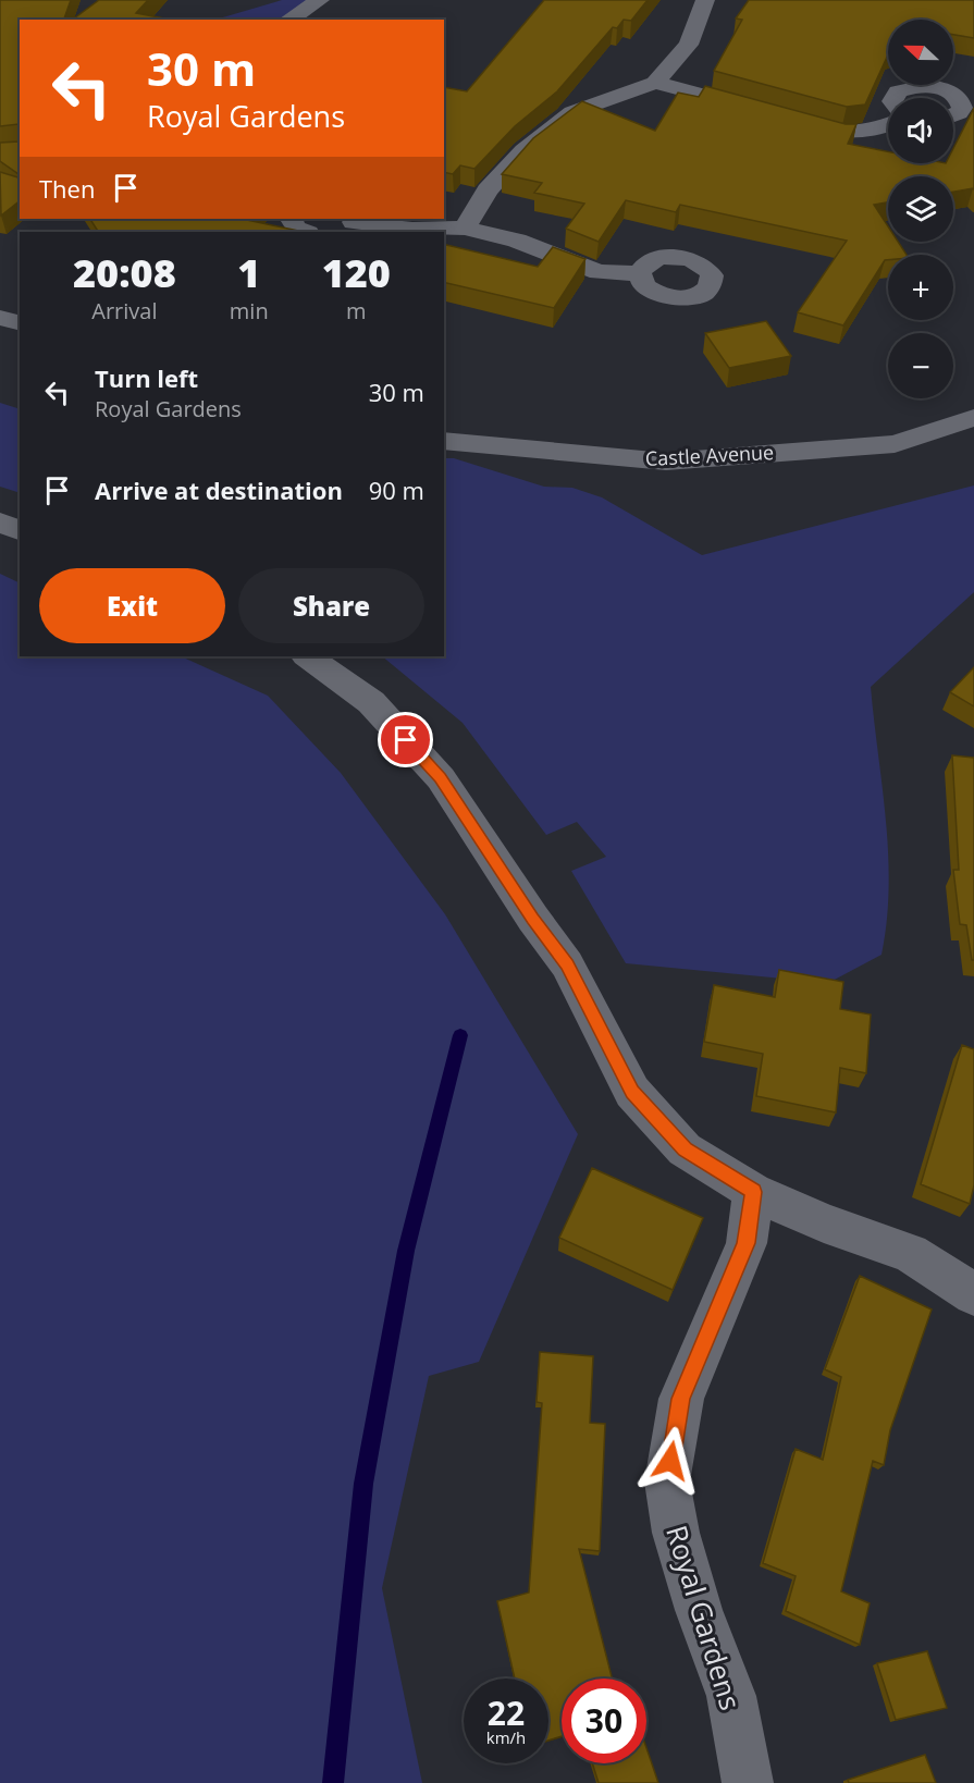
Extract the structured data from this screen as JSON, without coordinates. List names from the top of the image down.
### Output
{
  "streets": {
    "street": ["Castle Avenue", "Royal Gardens"]
  },
  "north": "left",
  "page": {
    "map_buttons": ["+", "−"],
    "turn": ["30 m", "Royal Gardens"],
    "then": "Then",
    "eta": [
      "20:08",
      "Arrival",
      "1",
      "min",
      "120",
      "m"
    ],
    "list": [
      {
        "name": "Turn left",
        "note": "Royal Gardens",
        "value": "30 m"
      },
      {
        "name": "Arrive at destination",
        "value": "90 m"
      }
    ],
    "buttons": ["Exit", "Share"],
    "speed": "22 km/h",
    "limit": "30"
  }
}
